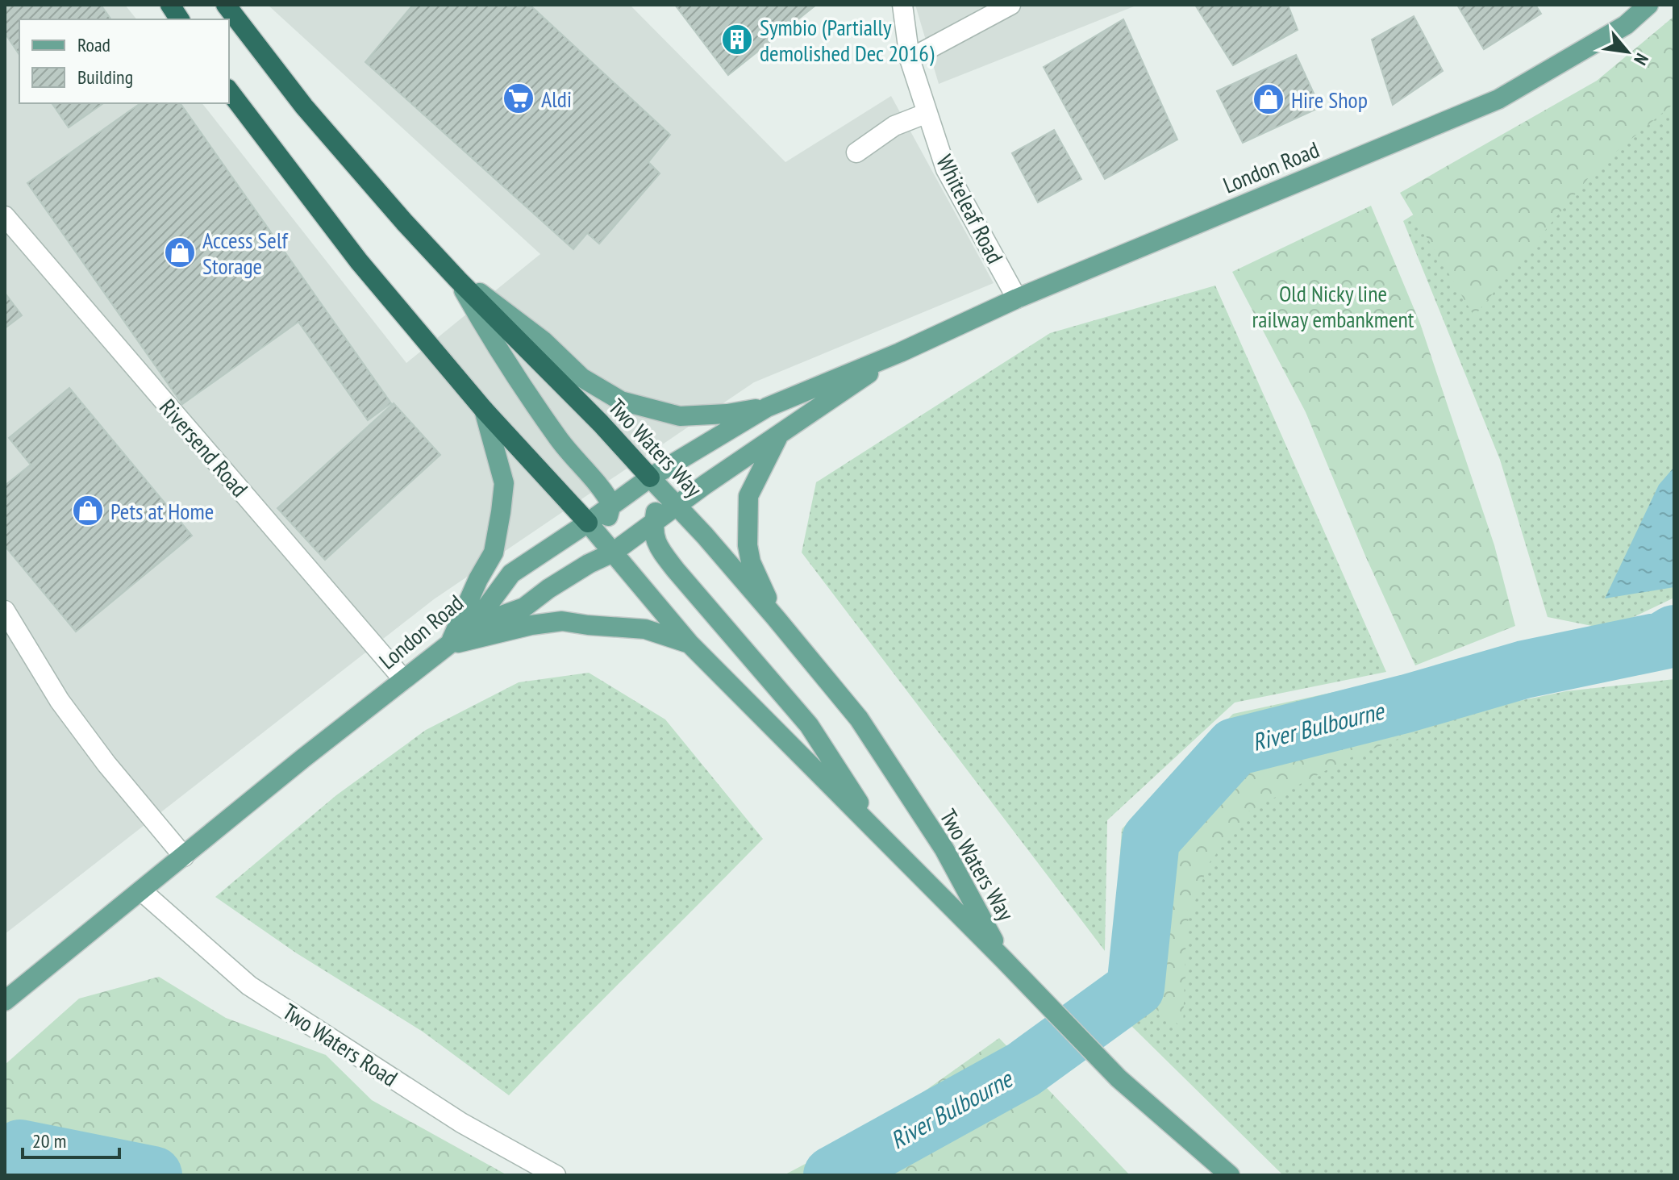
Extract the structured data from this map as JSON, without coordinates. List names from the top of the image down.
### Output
{
  "streets": {
    "highway": ["Two Waters Way"],
    "main road": ["London Road"],
    "street": ["Whiteleaf Road", "Riversend Road", "Two Waters Road"]
  },
  "crossings": [
    ["London Road", "Whiteleaf Road"],
    ["London Road", "Riversend Road"],
    ["London Road", "Two Waters Way"],
    ["London Road", "Two Waters Road"]
  ],
  "water": ["River Bulbourne"],
  "parks": ["Old Nicky line railway embankment"],
  "places": {
    "building": ["Symbio (Partially demolished Dec 2016)"],
    "supermarket": ["Aldi"],
    "shop": ["Hire Shop", "Access Self Storage", "Pets at Home"]
  },
  "legend": ["Road", "Building"],
  "scale_bar": "20 m",
  "north": "bottom right"
}
